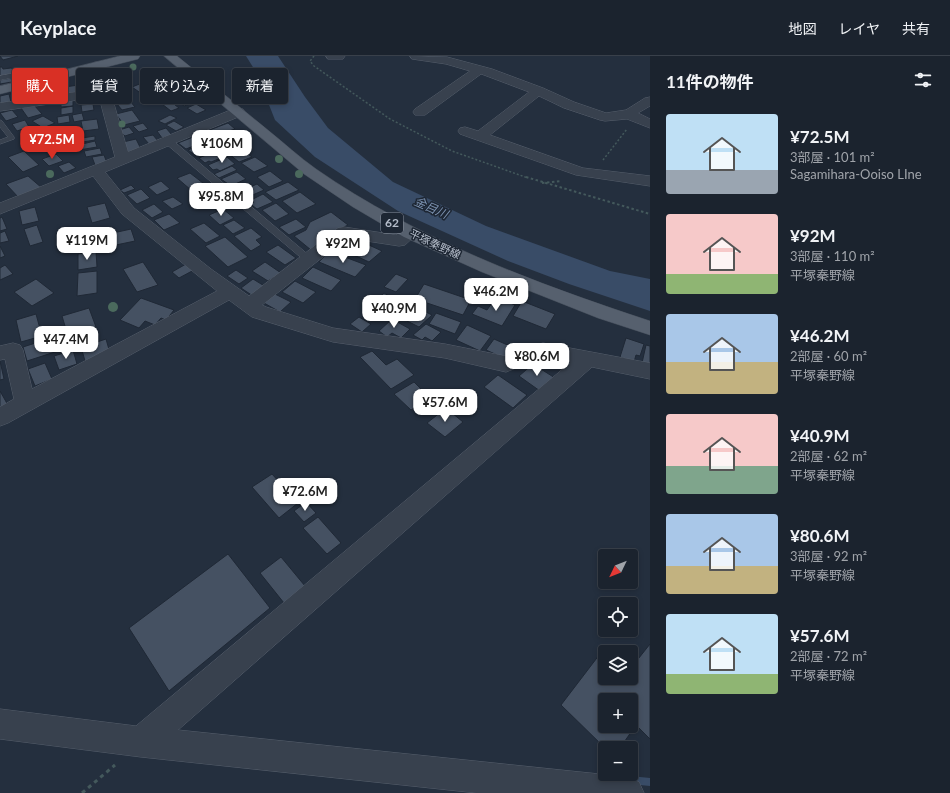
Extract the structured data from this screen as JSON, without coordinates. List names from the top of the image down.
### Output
{
  "streets": {
    "main road": ["62", "平塚秦野線"]
  },
  "water": ["金目川"],
  "north": "bottom left",
  "page": {
    "header": "Keyplace",
    "nav": ["地図", "レイヤ", "共有"],
    "heading": "11件の物件",
    "chip": [
      "購入",
      "賃貸",
      "絞り込み",
      "新着"
    ],
    "list": [
      {
        "name": "¥72.5M",
        "note": "3部屋 · 101 m² · Sagamihara-Ooiso LIne"
      },
      {
        "name": "¥92M",
        "note": "3部屋 · 110 m² · 平塚秦野線"
      },
      {
        "name": "¥46.2M",
        "note": "2部屋 · 60 m² · 平塚秦野線"
      },
      {
        "name": "¥40.9M",
        "note": "2部屋 · 62 m² · 平塚秦野線"
      },
      {
        "name": "¥80.6M",
        "note": "3部屋 · 92 m² · 平塚秦野線"
      },
      {
        "name": "¥57.6M",
        "note": "2部屋 · 72 m² · 平塚秦野線"
      }
    ],
    "price": [
      "¥72.5M",
      "¥106M",
      "¥95.8M",
      "¥119M",
      "¥92M",
      "¥46.2M",
      "¥40.9M",
      "¥47.4M",
      "¥80.6M",
      "¥57.6M",
      "¥72.6M"
    ],
    "map_buttons": ["+", "−"]
  }
}
